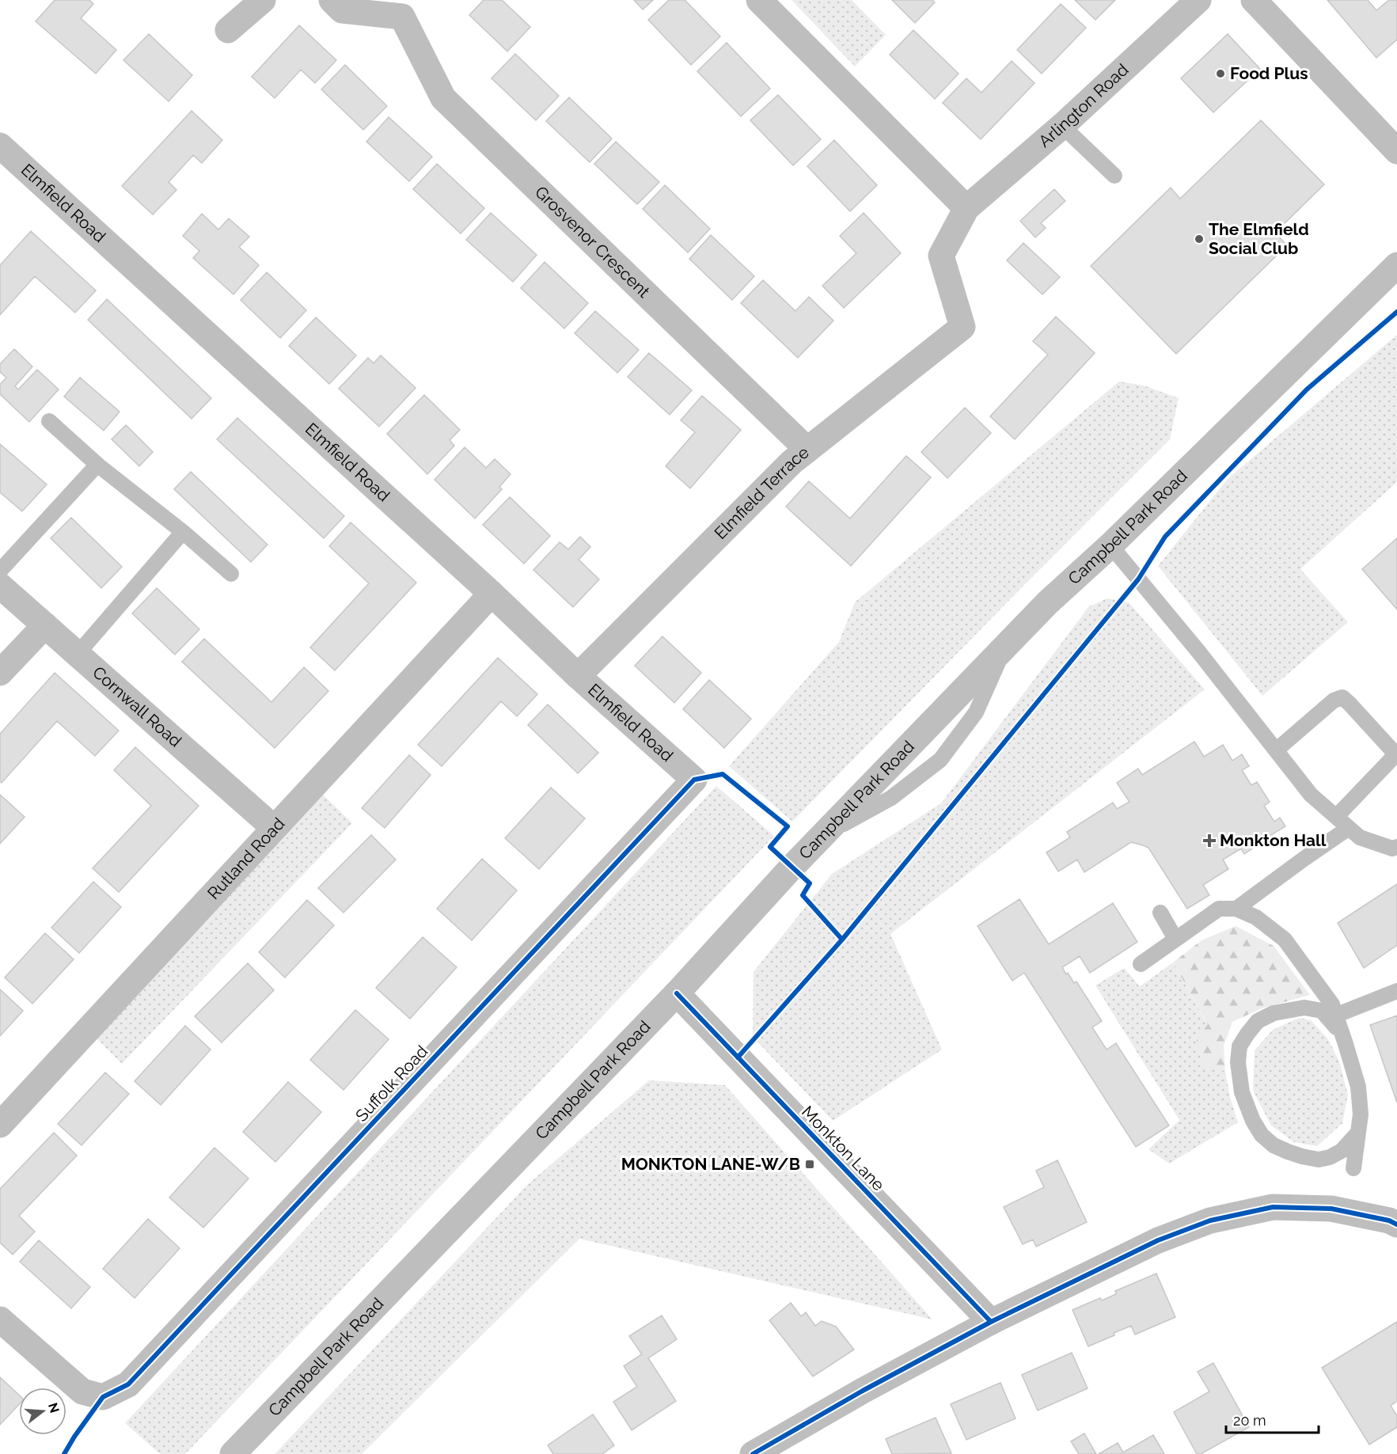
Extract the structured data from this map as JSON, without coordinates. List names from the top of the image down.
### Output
{
  "streets": {
    "street": [
      "Arlington Road",
      "Elmfield Road",
      "Grosvenor Crescent",
      "Elmfield Terrace",
      "Campbell Park Road",
      "Cornwall Road",
      "Rutland Road",
      "Suffolk Road",
      "Monkton Lane"
    ]
  },
  "crossings": [
    ["Arlington Road", "Elmfield Terrace"],
    ["Elmfield Road", "Elmfield Terrace"],
    ["Elmfield Road", "Rutland Road"],
    ["Elmfield Road", "Suffolk Road"],
    ["Grosvenor Crescent", "Elmfield Terrace"],
    ["Campbell Park Road", "Monkton Lane"],
    ["Cornwall Road", "Rutland Road"]
  ],
  "places": {
    "other": ["Food Plus", "The Elmfield Social Club"],
    "health": ["Monkton Hall"],
    "transit": ["MONKTON LANE-W/B"]
  },
  "scale_bar": "20 m",
  "north": "right"
}
